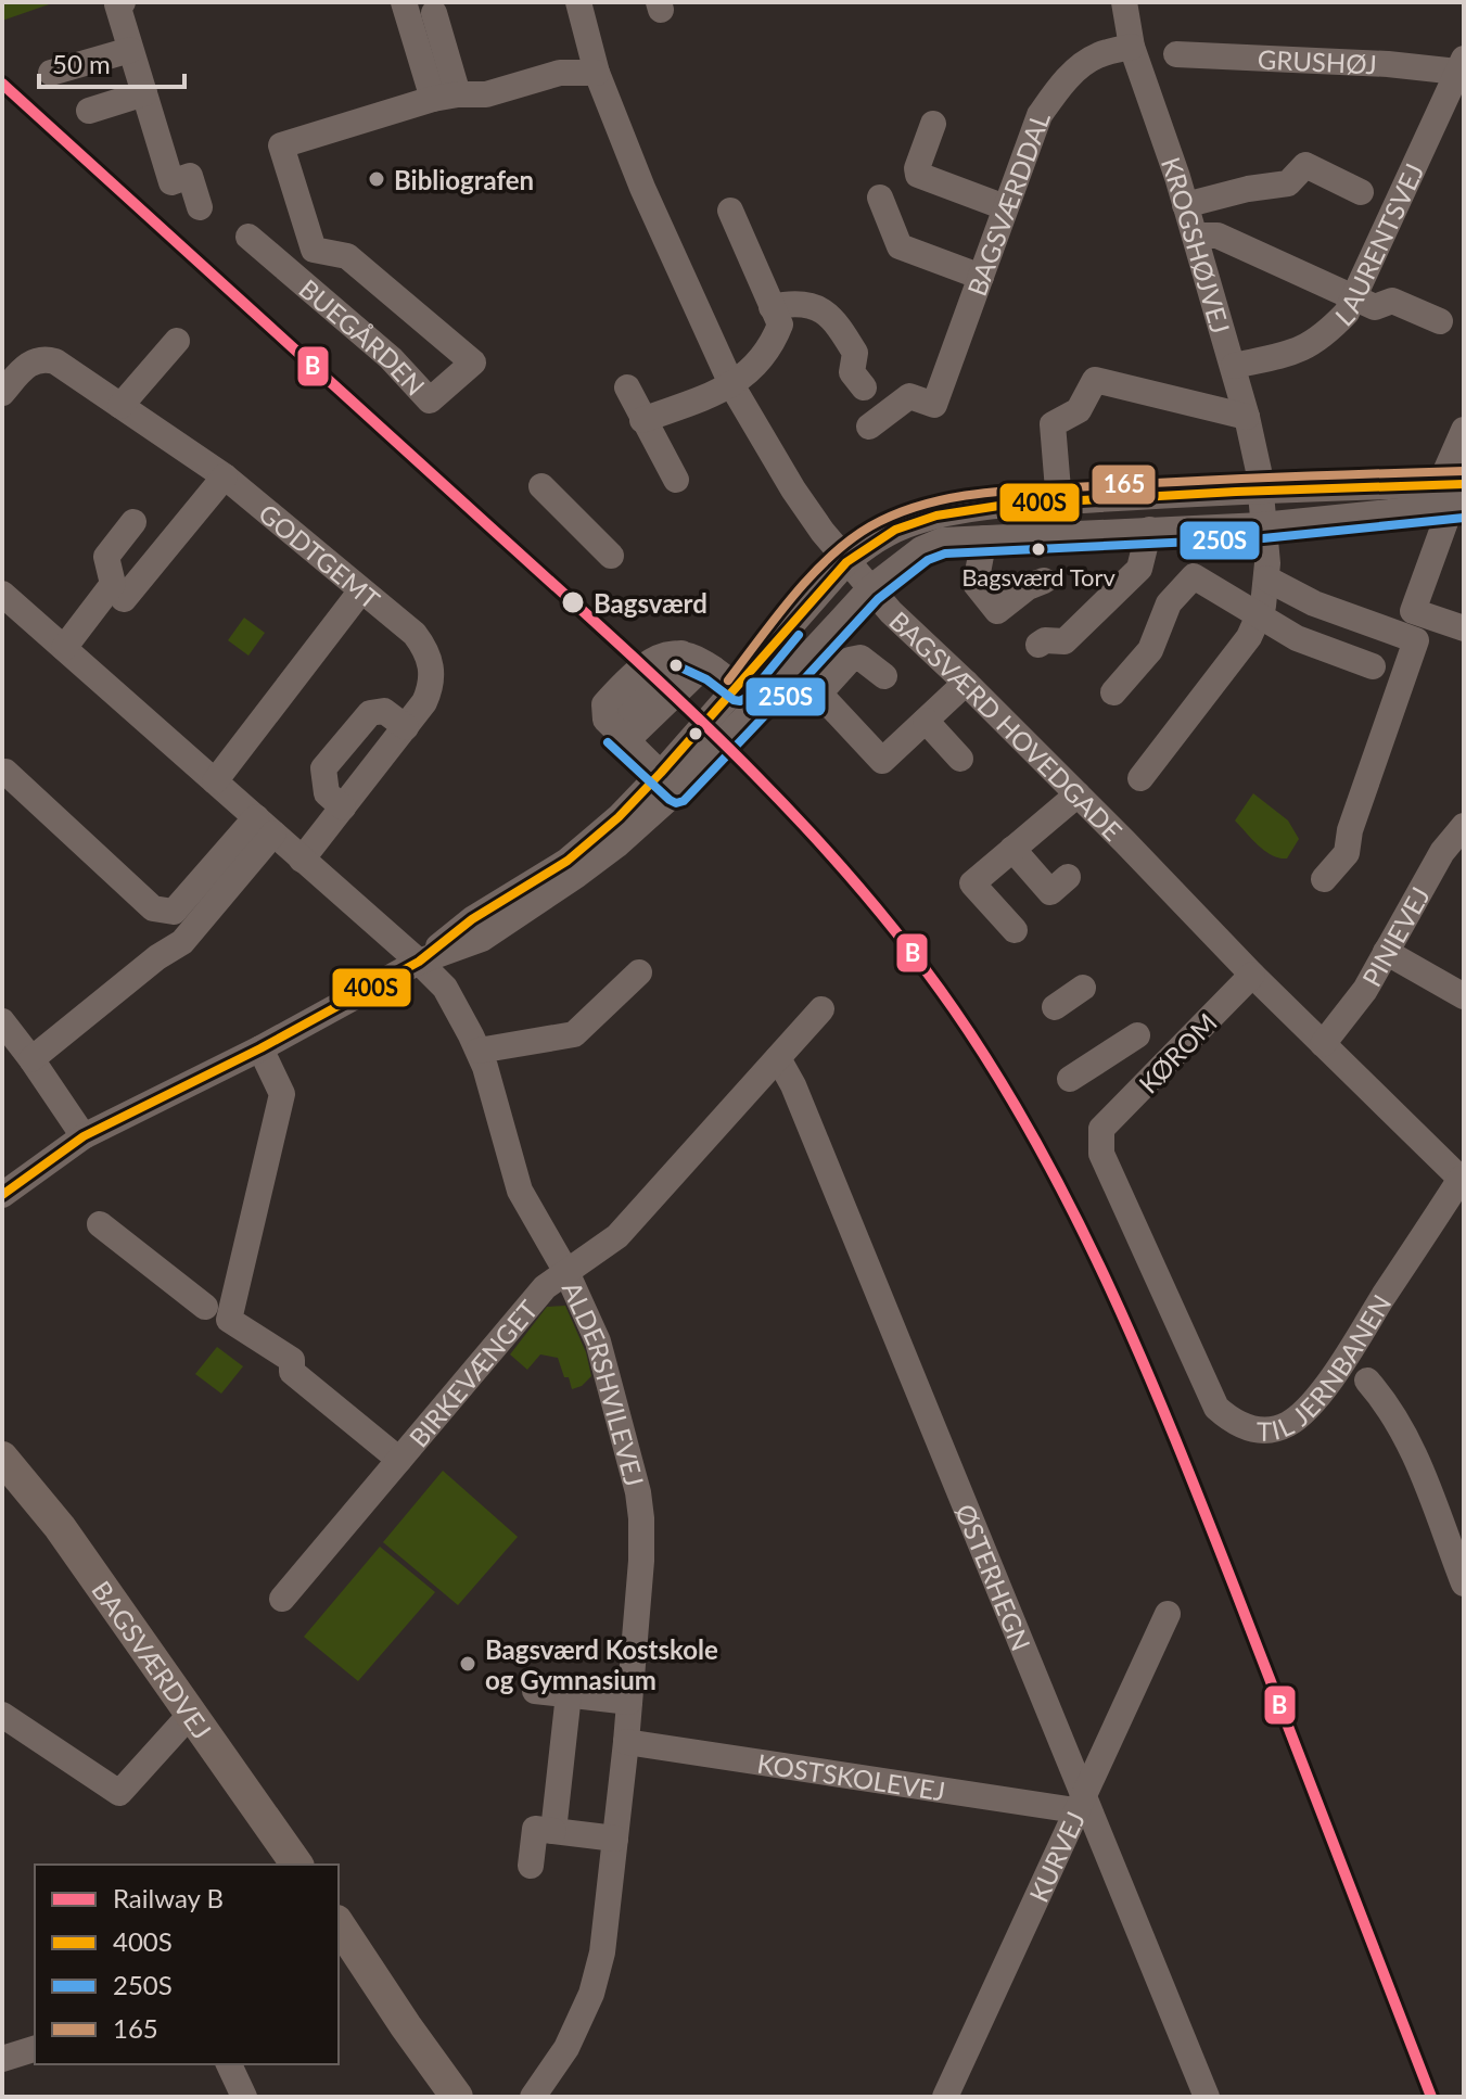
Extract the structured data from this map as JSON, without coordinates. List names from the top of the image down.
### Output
{
  "streets": {
    "main road": ["BAGSVÆRDVEJ"],
    "street": [
      "GRUSHØJ",
      "BAGSVÆRDDAL",
      "LAURENTSVEJ",
      "KROGSHØJVEJ",
      "BUEGÅRDEN",
      "GODTGEMT",
      "BAGSVÆRD HOVEDGADE",
      "PINIEVEJ",
      "KØROM",
      "TIL JERNBANEN",
      "BIRKEVÆNGET",
      "ALDERSHVILEVEJ",
      "ØSTERHEGN",
      "KOSTSKOLEVEJ",
      "KURVEJ"
    ]
  },
  "crossings": [
    ["GRUSHØJ", "LAURENTSVEJ"],
    ["BAGSVÆRDDAL", "KROGSHØJVEJ"],
    ["LAURENTSVEJ", "KROGSHØJVEJ"],
    ["BUEGÅRDEN", "BAGSVÆRD HOVEDGADE"],
    ["GODTGEMT", "ALDERSHVILEVEJ"],
    ["BAGSVÆRD HOVEDGADE", "PINIEVEJ"],
    ["BAGSVÆRD HOVEDGADE", "KØROM"],
    ["BAGSVÆRD HOVEDGADE", "TIL JERNBANEN"],
    ["KØROM", "TIL JERNBANEN"],
    ["BIRKEVÆNGET", "ALDERSHVILEVEJ"],
    ["BIRKEVÆNGET", "ØSTERHEGN"],
    ["ALDERSHVILEVEJ", "KOSTSKOLEVEJ"],
    ["ØSTERHEGN", "KOSTSKOLEVEJ"],
    ["ØSTERHEGN", "KURVEJ"],
    ["KOSTSKOLEVEJ", "KURVEJ"]
  ],
  "places": [
    "Bibliografen",
    "Bagsværd Torv",
    "Bagsværd",
    "Bagsværd Kostskole og Gymnasium"
  ],
  "lines": [
    "rail line B",
    "transit line 165",
    "transit line 400S",
    "transit line 250S"
  ],
  "legend": [
    "Railway B",
    "400S",
    "250S",
    "165"
  ],
  "scale_bar": "50 m"
}
